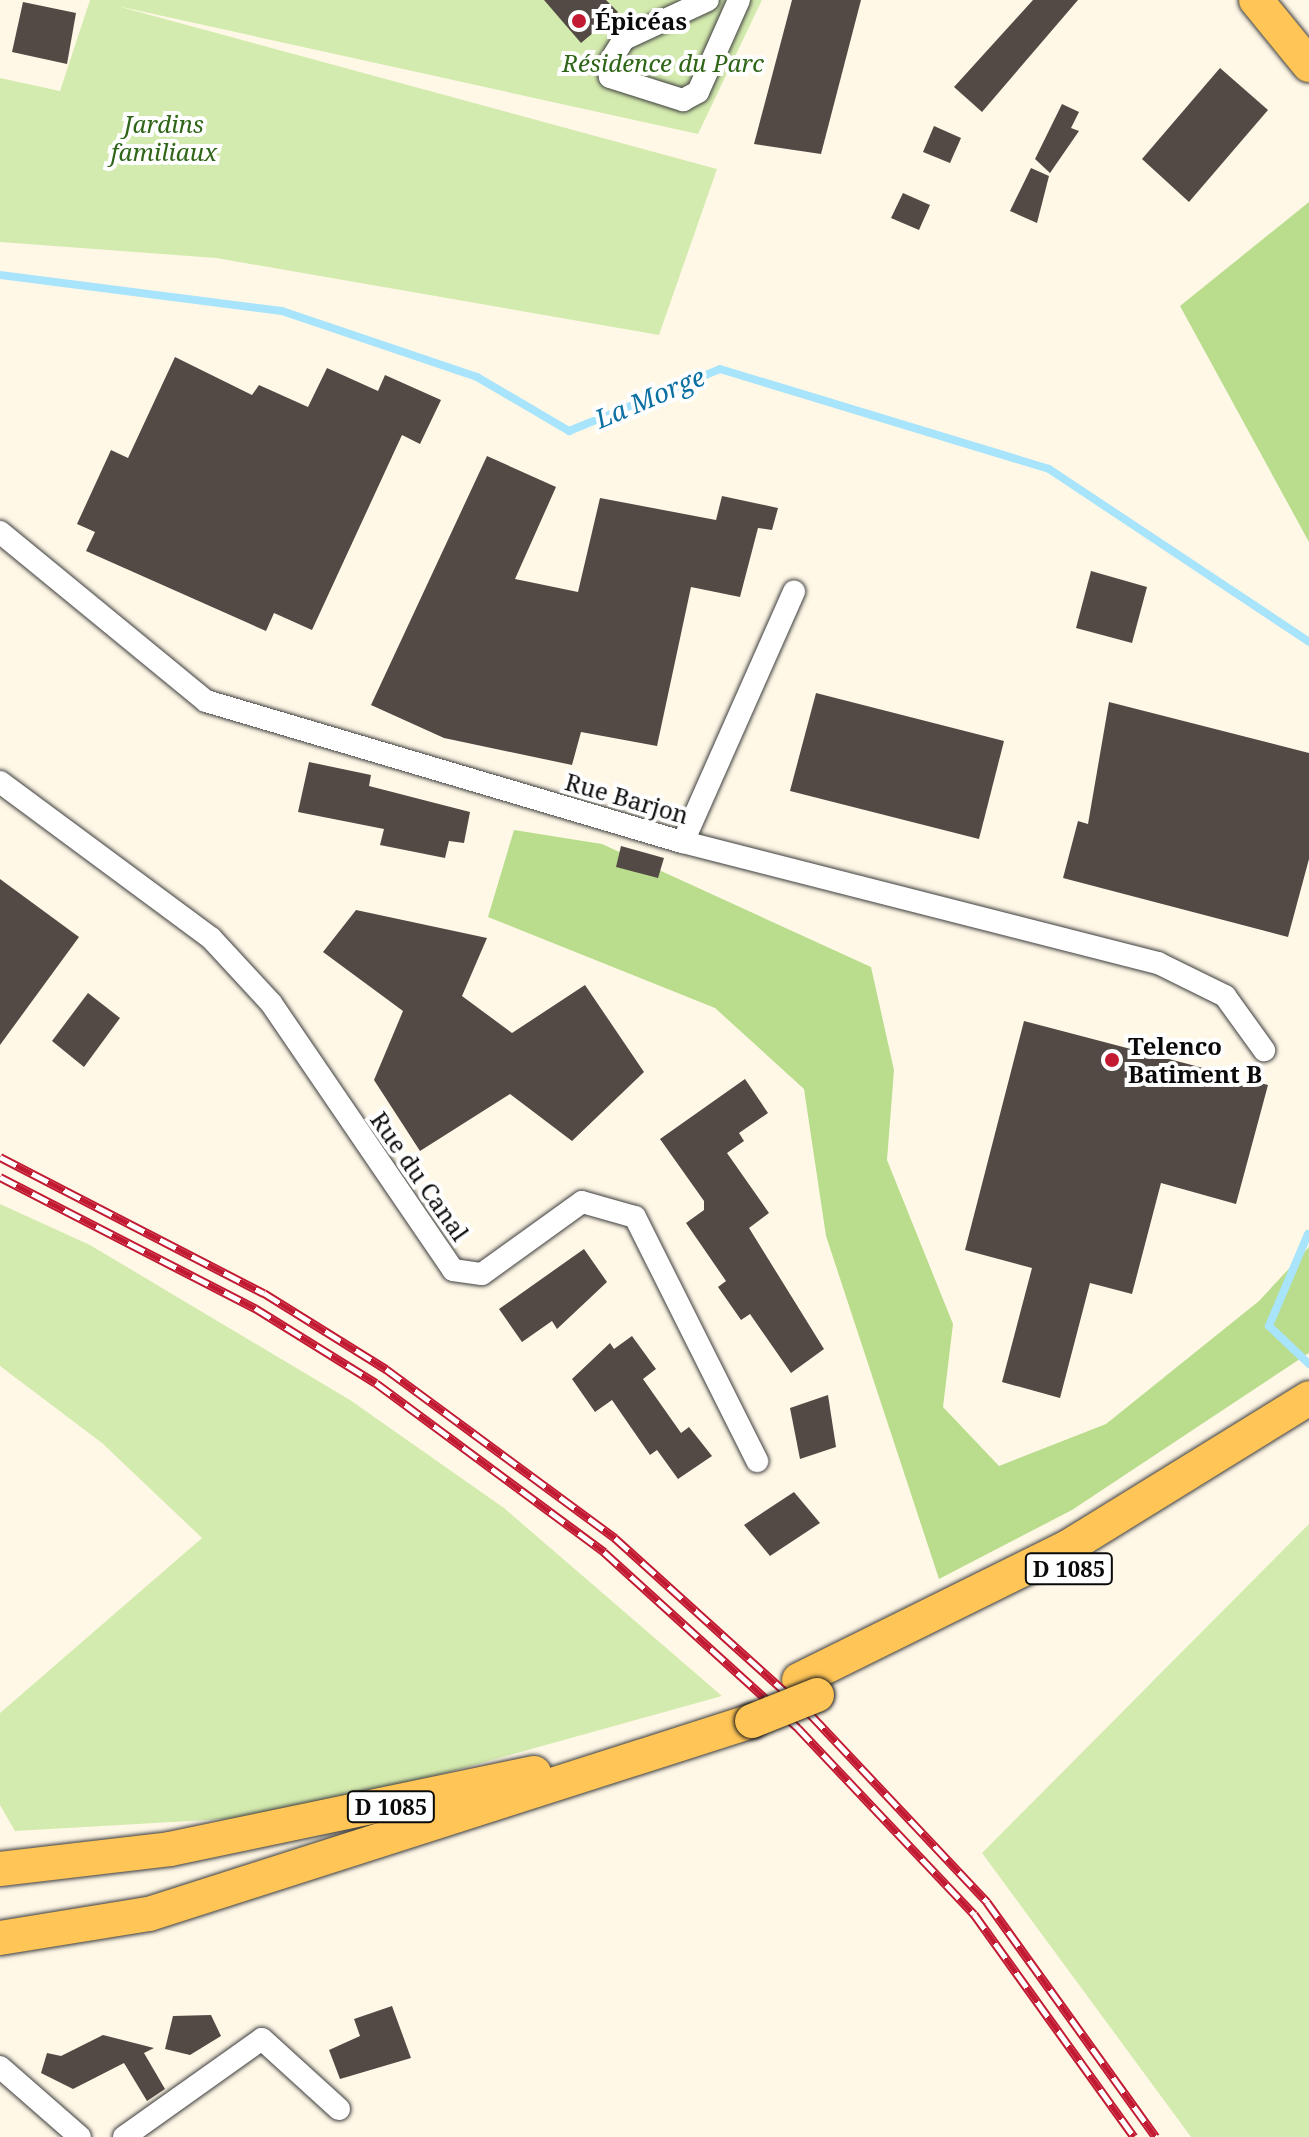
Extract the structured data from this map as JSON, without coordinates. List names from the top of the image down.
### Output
{
  "streets": {
    "main road": ["D 1085"],
    "street": ["Rue Barjon", "Rue du Canal"]
  },
  "water": ["La Morge"],
  "parks": ["Résidence du Parc", "Jardins familiaux"],
  "places": ["Épicéas", "Telenco Batiment B"]
}
